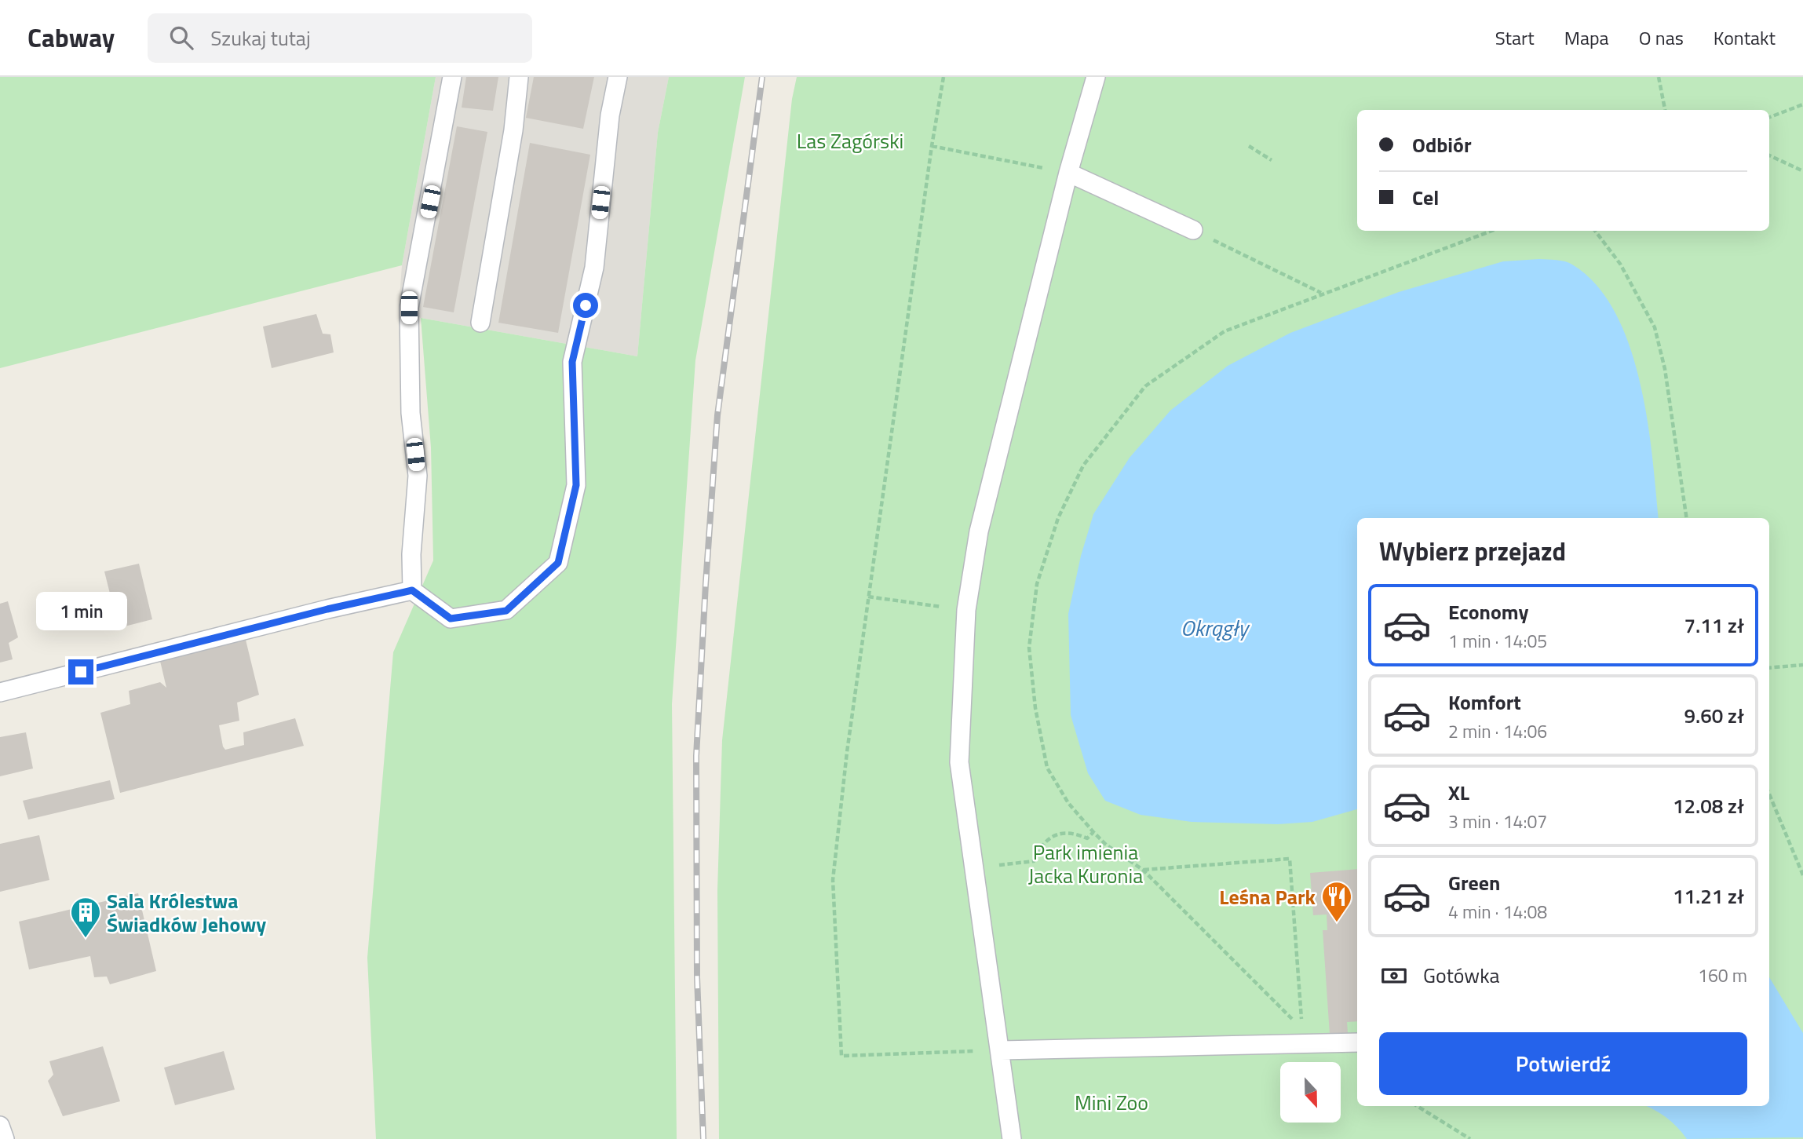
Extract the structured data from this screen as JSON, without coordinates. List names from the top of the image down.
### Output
{
  "water": ["Okrągły"],
  "parks": ["Las Zagórski", "Park imienia Jacka Kuronia", "Mini Zoo"],
  "places": {
    "restaurant": ["Leśna Park"],
    "building": ["Sala Królestwa Świadków Jehowy"]
  },
  "north": "bottom",
  "page": {
    "header": "Cabway",
    "search": "Szukaj tutaj",
    "nav": [
      "Start",
      "Mapa",
      "O nas",
      "Kontakt"
    ],
    "banner": ["Odbiór", "Cel"],
    "heading": "Wybierz przejazd",
    "list": [
      {
        "name": "Economy",
        "note": "1 min · 14:05",
        "value": "7.11 zł"
      },
      {
        "name": "Komfort",
        "note": "2 min · 14:06",
        "value": "9.60 zł"
      },
      {
        "name": "XL",
        "note": "3 min · 14:07",
        "value": "12.08 zł"
      },
      {
        "name": "Green",
        "note": "4 min · 14:08",
        "value": "11.21 zł"
      }
    ],
    "bubble": "1 min",
    "pay": ["Gotówka", "160 m"],
    "buttons": "Potwierdź"
  }
}
